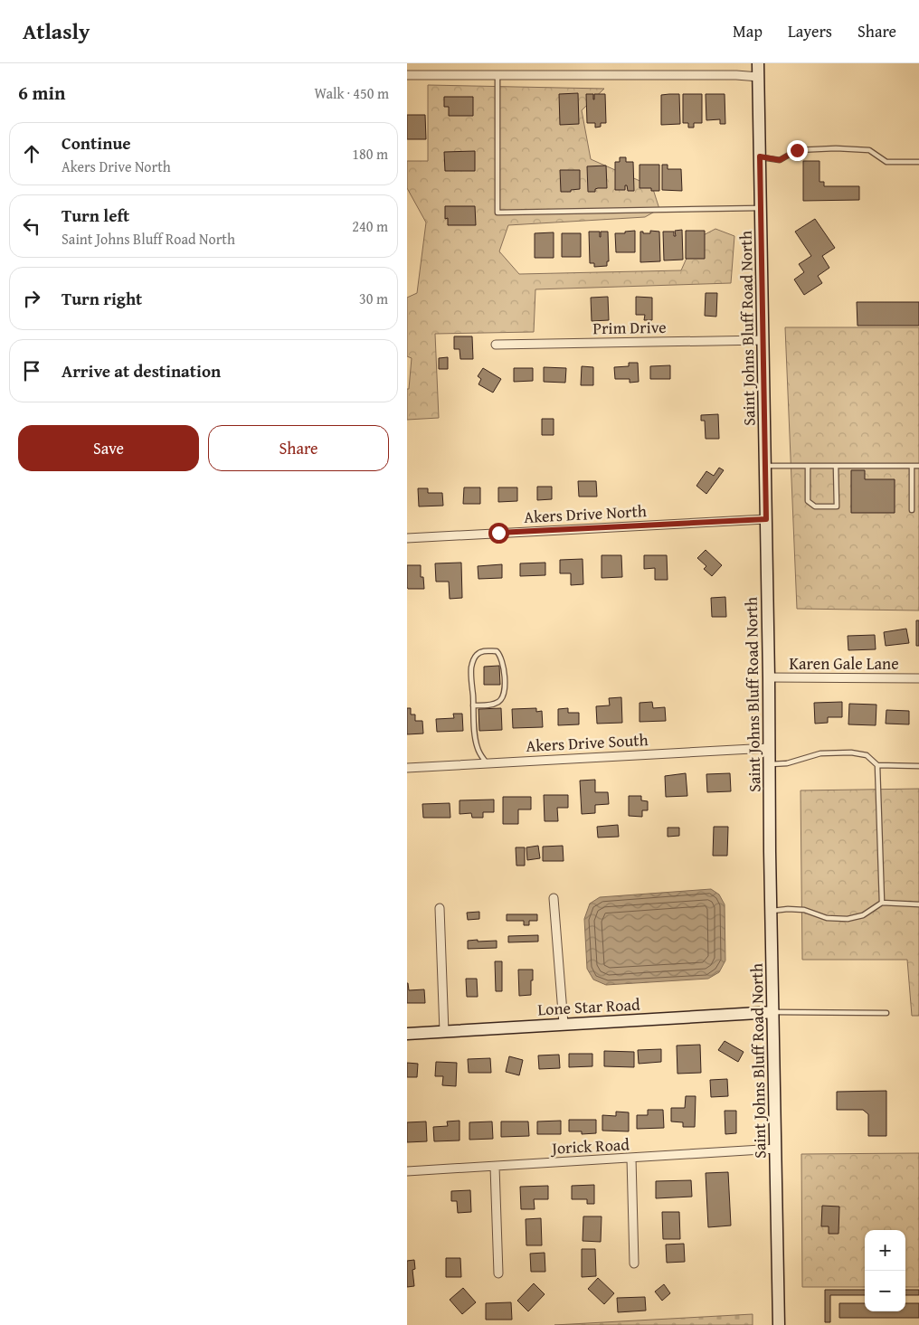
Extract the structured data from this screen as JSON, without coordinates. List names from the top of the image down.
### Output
{
  "streets": {
    "main road": ["Saint Johns Bluff Road North", "Lone Star Road"],
    "street": [
      "Prim Drive",
      "Akers Drive North",
      "Karen Gale Lane",
      "Akers Drive South",
      "Jorick Road"
    ]
  },
  "crossings": [
    ["Prim Drive", "Saint Johns Bluff Road North"],
    ["Saint Johns Bluff Road North", "Akers Drive North"],
    ["Saint Johns Bluff Road North", "Karen Gale Lane"],
    ["Saint Johns Bluff Road North", "Akers Drive South"],
    ["Saint Johns Bluff Road North", "Lone Star Road"],
    ["Saint Johns Bluff Road North", "Jorick Road"]
  ],
  "page": {
    "header": "Atlasly",
    "nav": ["Map", "Layers", "Share"],
    "heading": ["6 min", "Walk · 450 m"],
    "list": [
      ["Continue", "Akers Drive North", "180 m"],
      ["Turn left", "Saint Johns Bluff Road North", "240 m"],
      ["Turn right", "30 m"],
      "Arrive at destination"
    ],
    "buttons": ["Save", "Share"],
    "map_buttons": ["+", "−"]
  }
}
